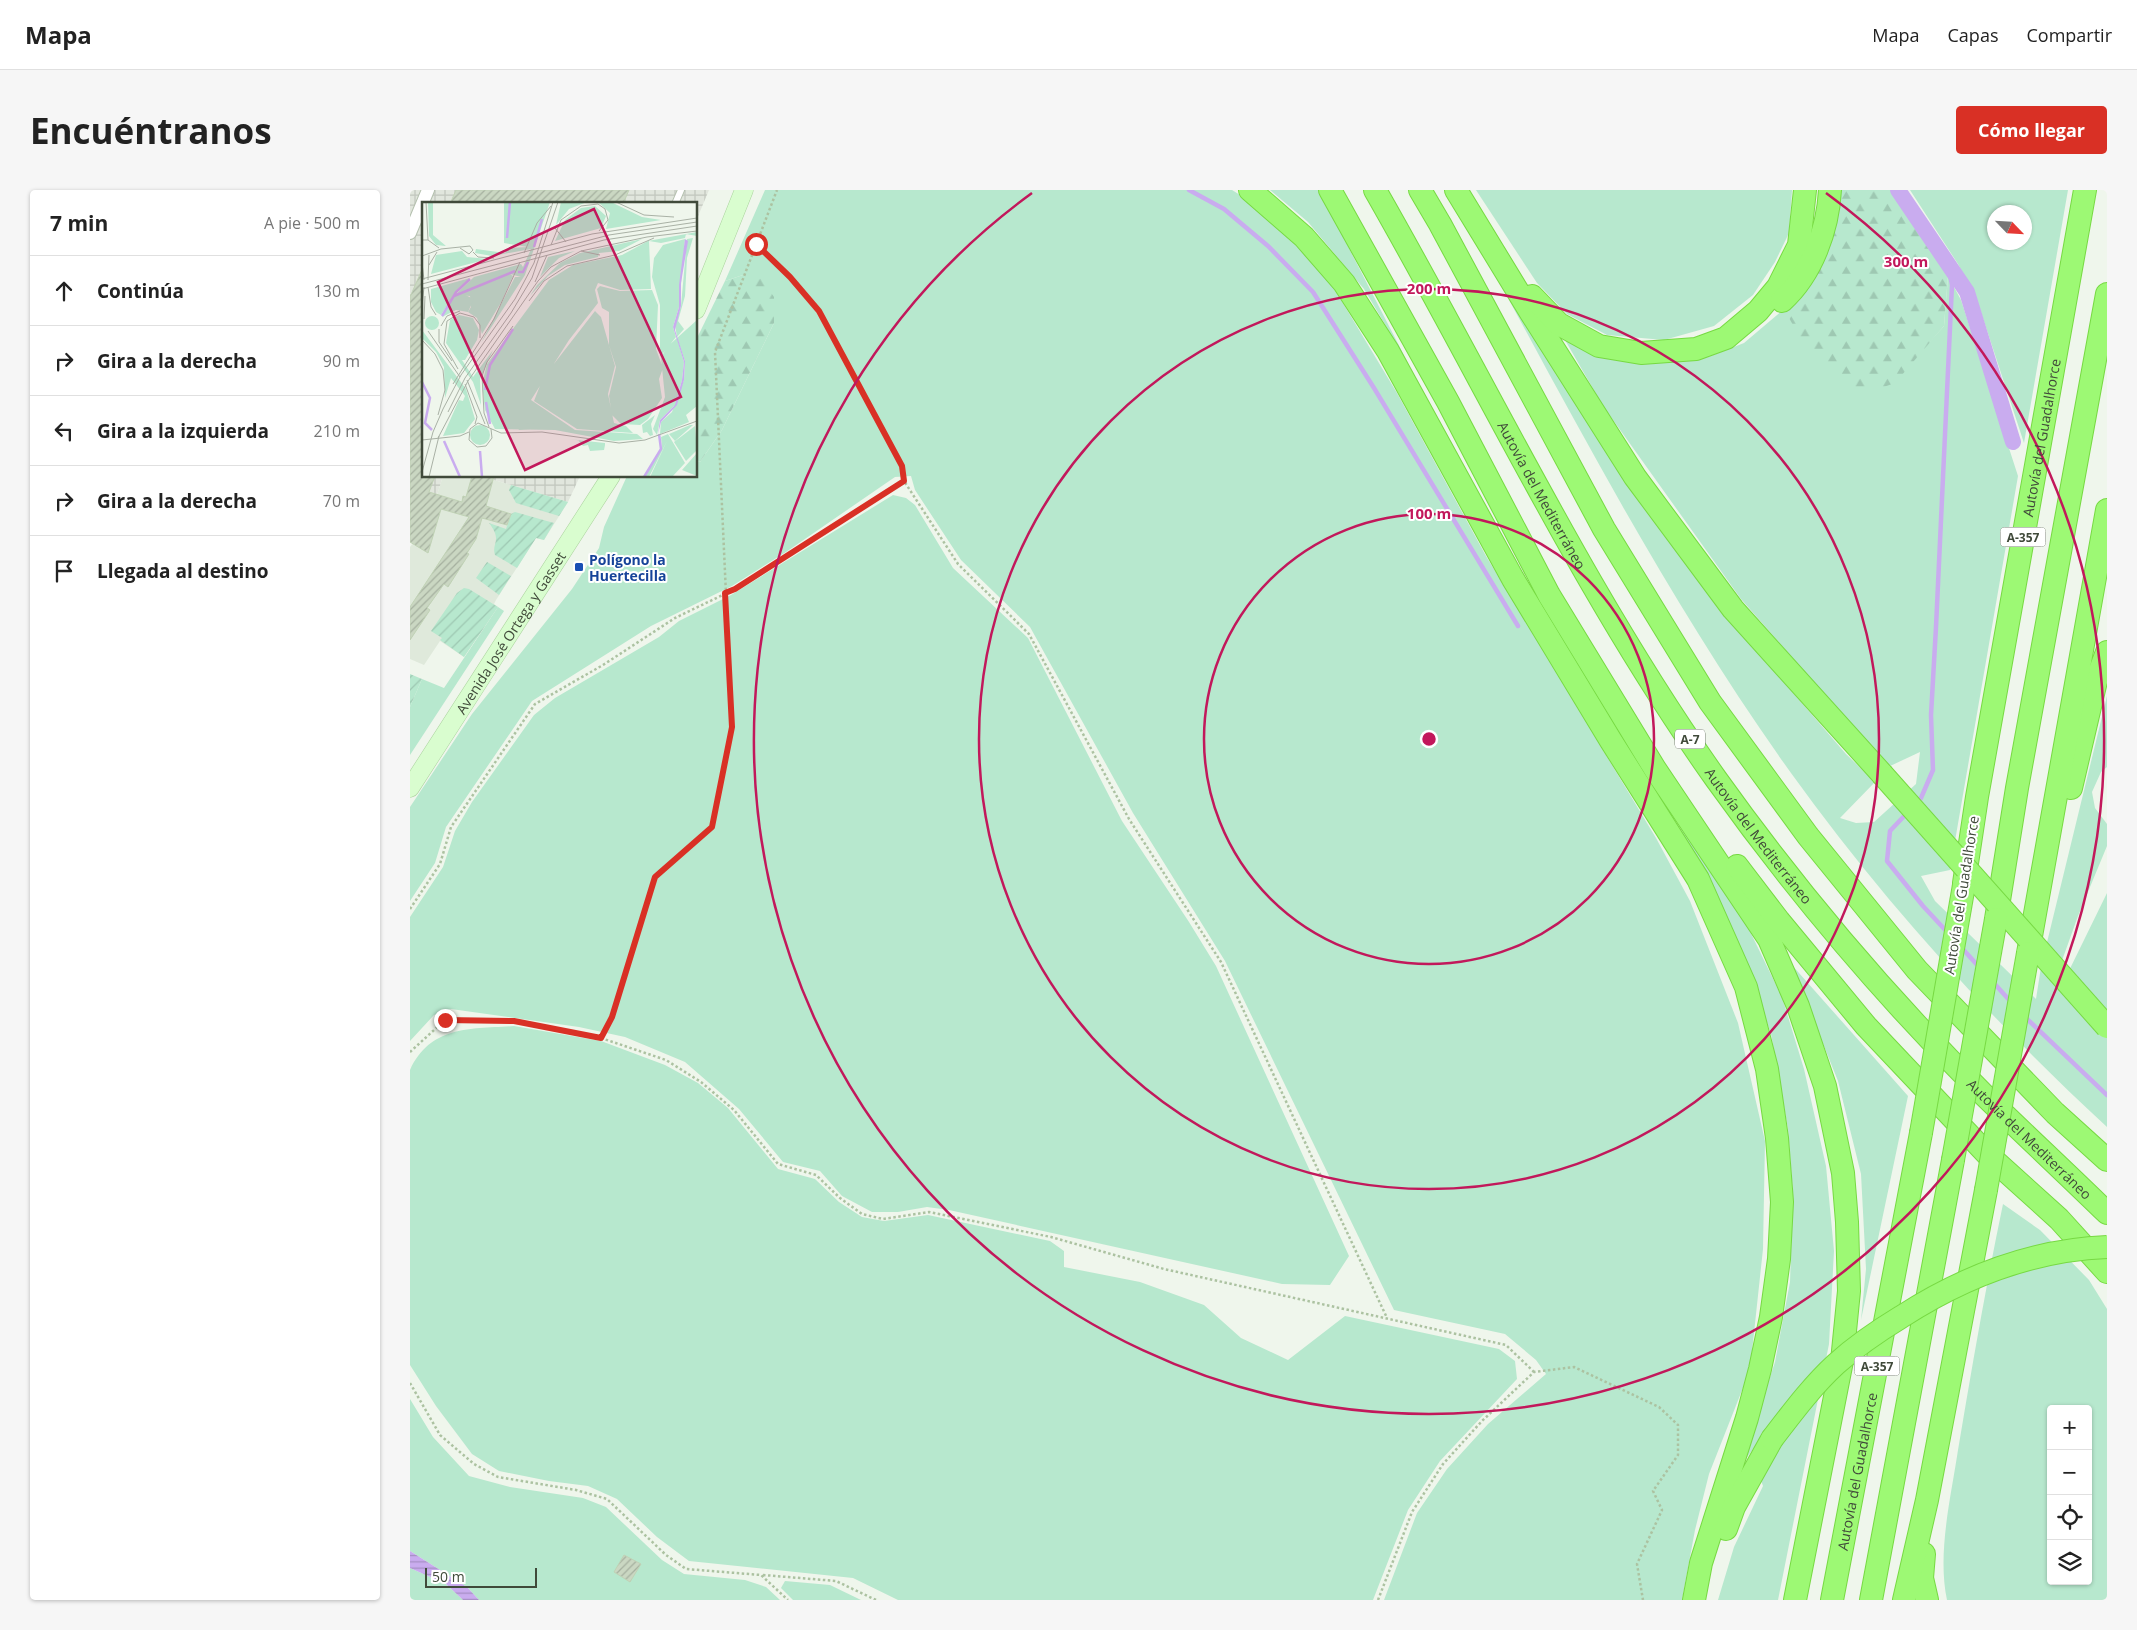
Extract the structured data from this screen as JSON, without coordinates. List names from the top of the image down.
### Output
{
  "streets": {
    "highway": [
      "Autovía del Guadalhorce",
      "Autovía del Mediterráneo",
      "A-357",
      "A-7"
    ],
    "main road": ["Avenida José Ortega y Gasset"]
  },
  "places": {
    "transit": ["Polígono la Huertecilla"]
  },
  "scale_bar": "50 m",
  "north": "bottom right",
  "page": {
    "header": "Mapa",
    "nav": ["Mapa", "Capas", "Compartir"],
    "buttons": "Cómo llegar",
    "title": "Encuéntranos",
    "heading": ["7 min", "A pie · 500 m"],
    "list": [
      ["Continúa", "130 m"],
      ["Gira a la derecha", "90 m"],
      ["Gira a la izquierda", "210 m"],
      ["Gira a la derecha", "70 m"],
      "Llegada al destino"
    ],
    "map_buttons": ["+", "−"],
    "scale": "50 m"
  },
  "rings": ["300 m", "200 m", "100 m"]
}
